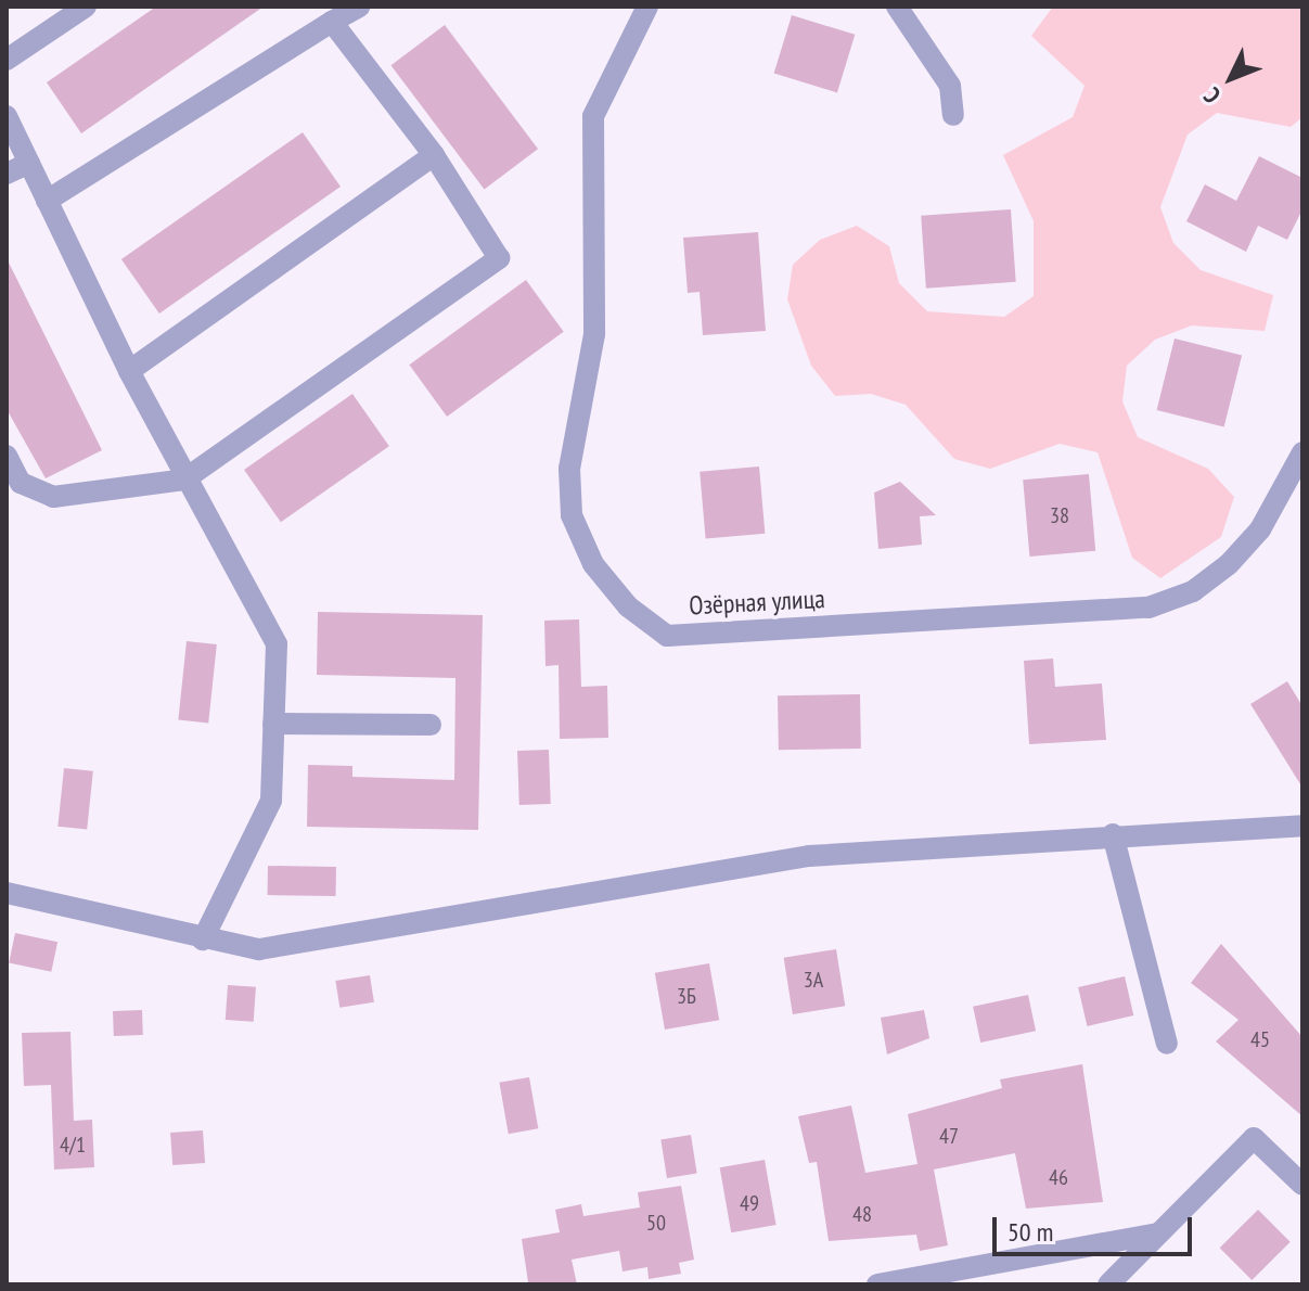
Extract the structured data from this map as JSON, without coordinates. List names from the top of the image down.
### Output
{
  "streets": {
    "street": ["Озёрная улица"]
  },
  "house_numbers": [
    "38",
    "3А",
    "3Б",
    "45",
    "47",
    "4/1",
    "46",
    "49",
    "48",
    "50"
  ],
  "scale_bar": "50 m",
  "north": "bottom left"
}
